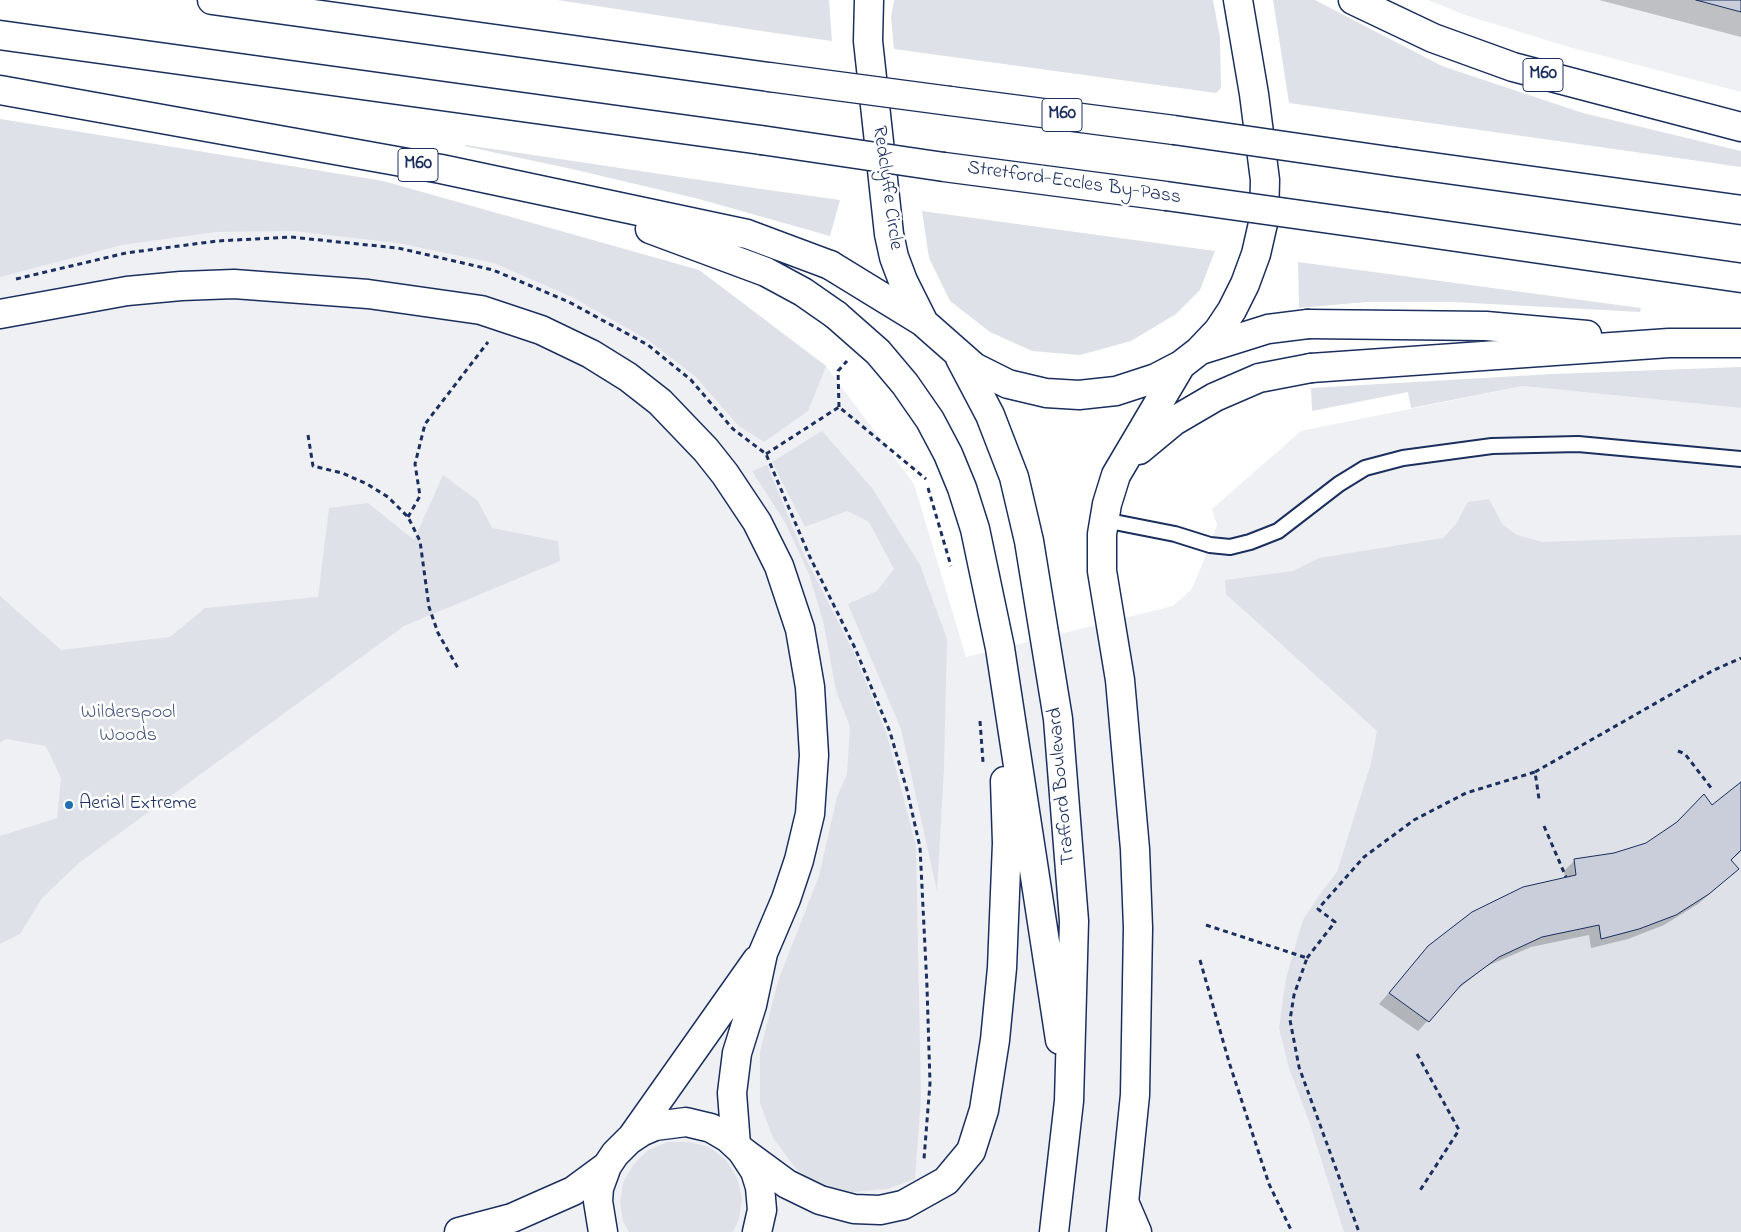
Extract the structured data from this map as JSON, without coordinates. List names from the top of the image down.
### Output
{
  "streets": {
    "main road": [
      "M60",
      "Stretford-Eccles By-Pass",
      "Redclyffe Circle",
      "Trafford Boulevard"
    ]
  },
  "crossings": [
    ["M60", "Redclyffe Circle"],
    ["Redclyffe Circle", "Trafford Boulevard"]
  ],
  "parks": ["Wilderspool Woods"],
  "places": ["Aerial Extreme"]
}
